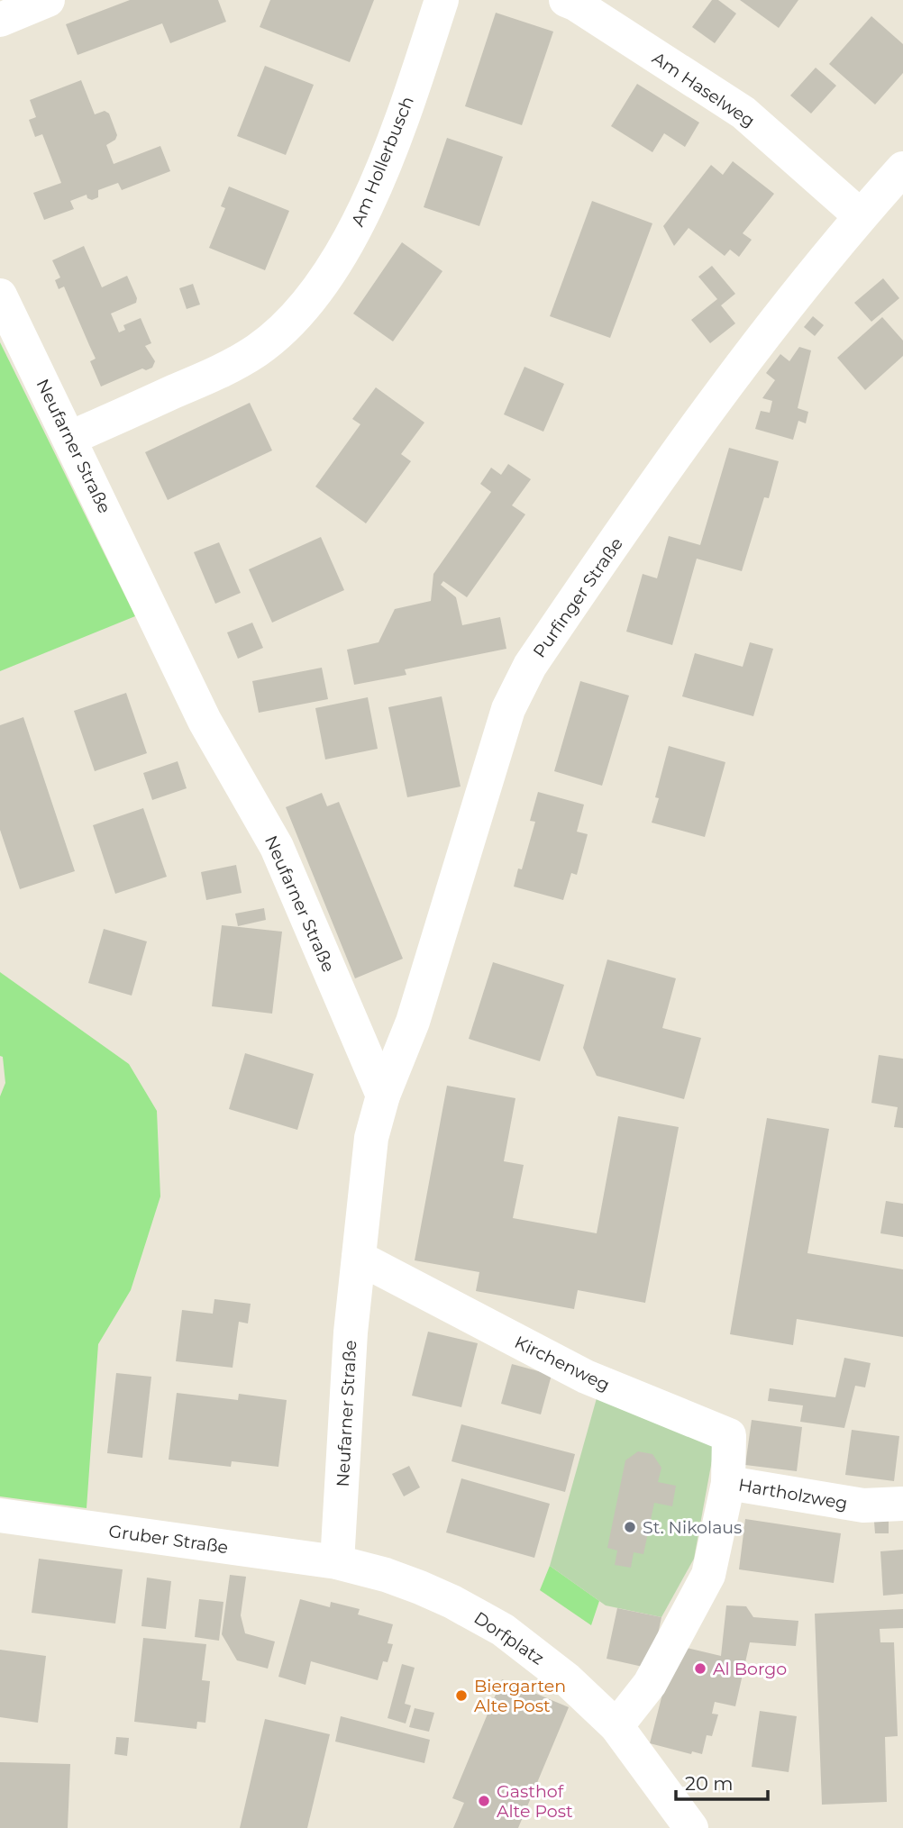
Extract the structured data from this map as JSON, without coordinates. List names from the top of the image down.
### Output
{
  "streets": {
    "street": [
      "Am Haselweg",
      "Am Hollerbusch",
      "Neufarner Straße",
      "Purfinger Straße",
      "Kirchenweg",
      "Hartholzweg",
      "Gruber Straße",
      "Dorfplatz"
    ]
  },
  "crossings": [
    ["Am Haselweg", "Purfinger Straße"],
    ["Am Hollerbusch", "Neufarner Straße"],
    ["Neufarner Straße", "Purfinger Straße"],
    ["Neufarner Straße", "Kirchenweg"],
    ["Neufarner Straße", "Gruber Straße"],
    ["Neufarner Straße", "Dorfplatz"],
    ["Kirchenweg", "Hartholzweg"],
    ["Hartholzweg", "Dorfplatz"],
    ["Gruber Straße", "Dorfplatz"]
  ],
  "places": [
    "St. Nikolaus",
    "Al Borgo",
    "Biergarten Alte Post",
    "Gasthof Alte Post"
  ],
  "scale_bar": "20 m"
}
